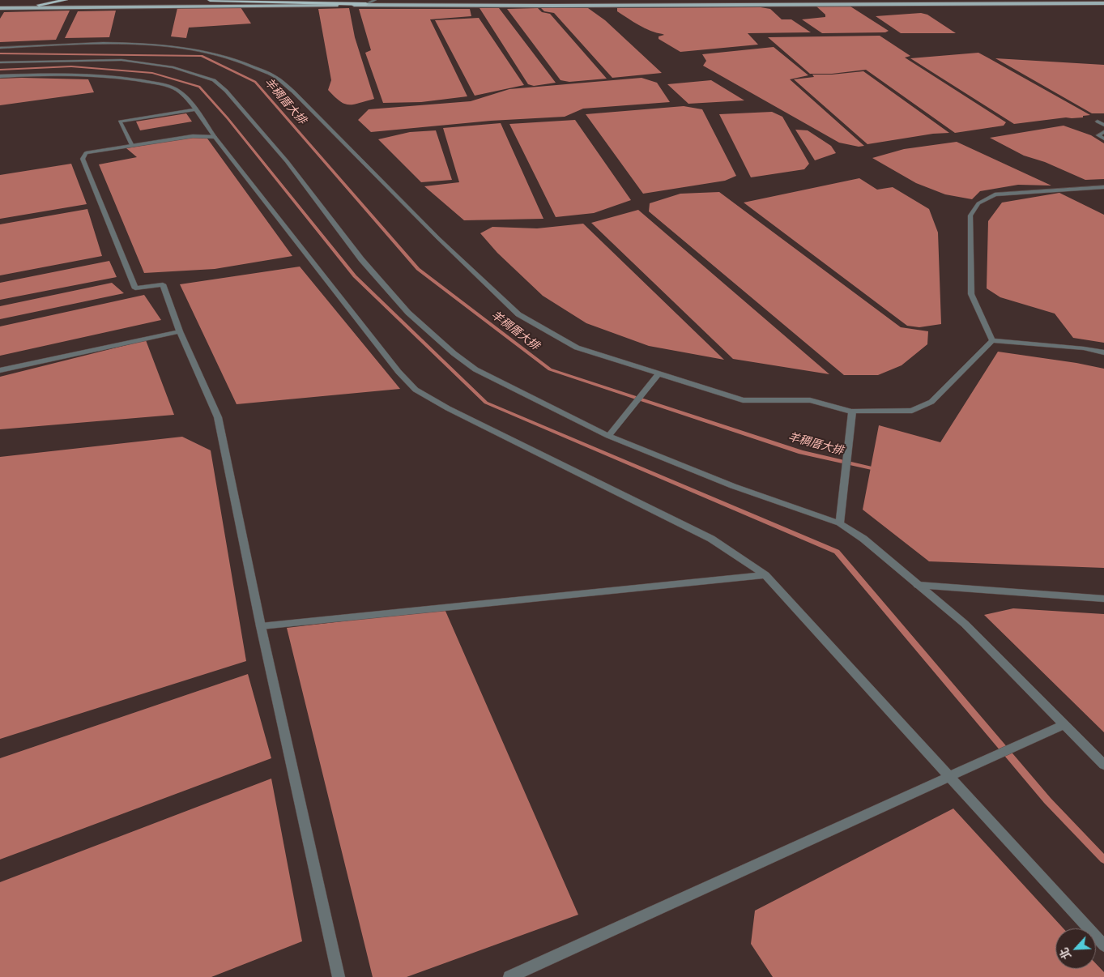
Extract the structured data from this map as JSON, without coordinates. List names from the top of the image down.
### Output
{
  "water": ["羊稠厝大排"],
  "north": "bottom left"
}
